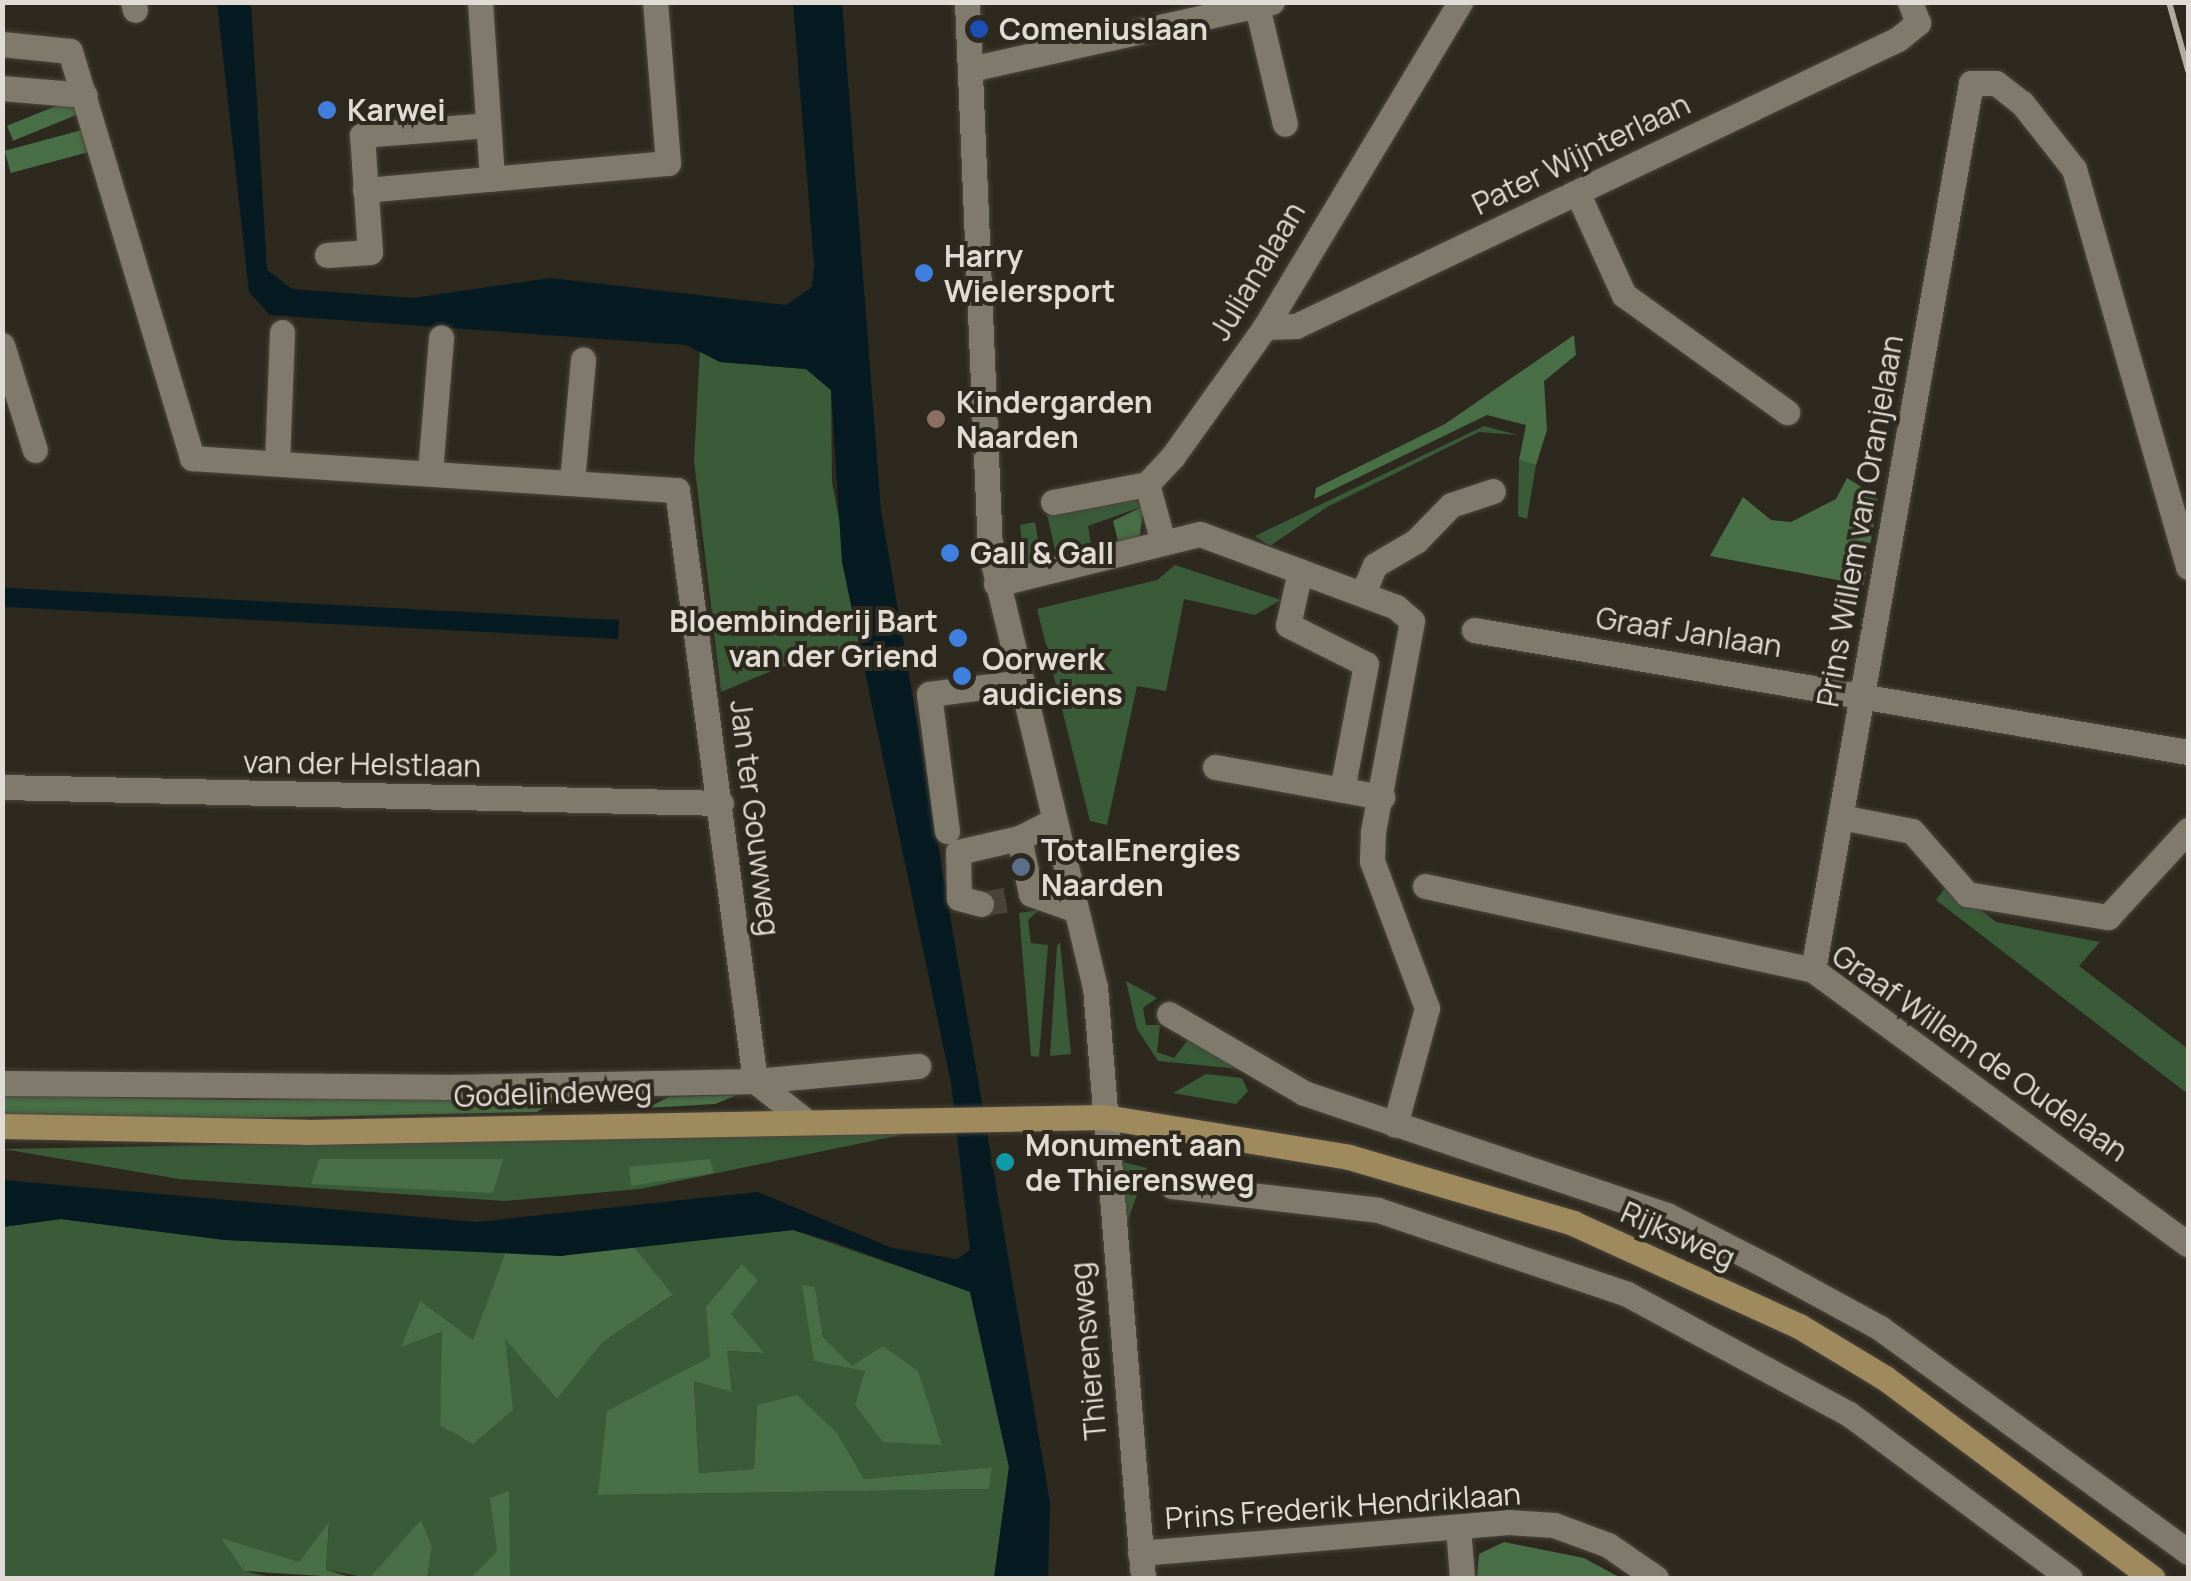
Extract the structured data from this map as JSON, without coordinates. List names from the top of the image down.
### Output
{
  "streets": {
    "main road": ["Godelindeweg", "Rijksweg"],
    "street": [
      "Pater Wijnterlaan",
      "Julianalaan",
      "Prins Willem van Oranjelaan",
      "Graaf Janlaan",
      "van der Helstlaan",
      "Jan ter Gouwweg",
      "Graaf Willem de Oudelaan",
      "Thierensweg",
      "Prins Frederik Hendriklaan"
    ]
  },
  "crossings": [
    ["Pater Wijnterlaan", "Julianalaan"],
    ["Prins Willem van Oranjelaan", "Graaf Janlaan"],
    ["Prins Willem van Oranjelaan", "Graaf Willem de Oudelaan"],
    ["van der Helstlaan", "Jan ter Gouwweg"],
    ["Jan ter Gouwweg", "Godelindeweg"],
    ["Godelindeweg", "Rijksweg"],
    ["Godelindeweg", "Thierensweg"],
    ["Rijksweg", "Thierensweg"],
    ["Thierensweg", "Prins Frederik Hendriklaan"]
  ],
  "places": [
    "Comeniuslaan",
    "Karwei",
    "Harry Wielersport",
    "Kindergarden Naarden",
    "Gall & Gall",
    "Bloembinderij Bart van der Griend",
    "Oorwerk audiciens",
    "TotalEnergies Naarden",
    "Monument aan de Thierensweg"
  ]
}
